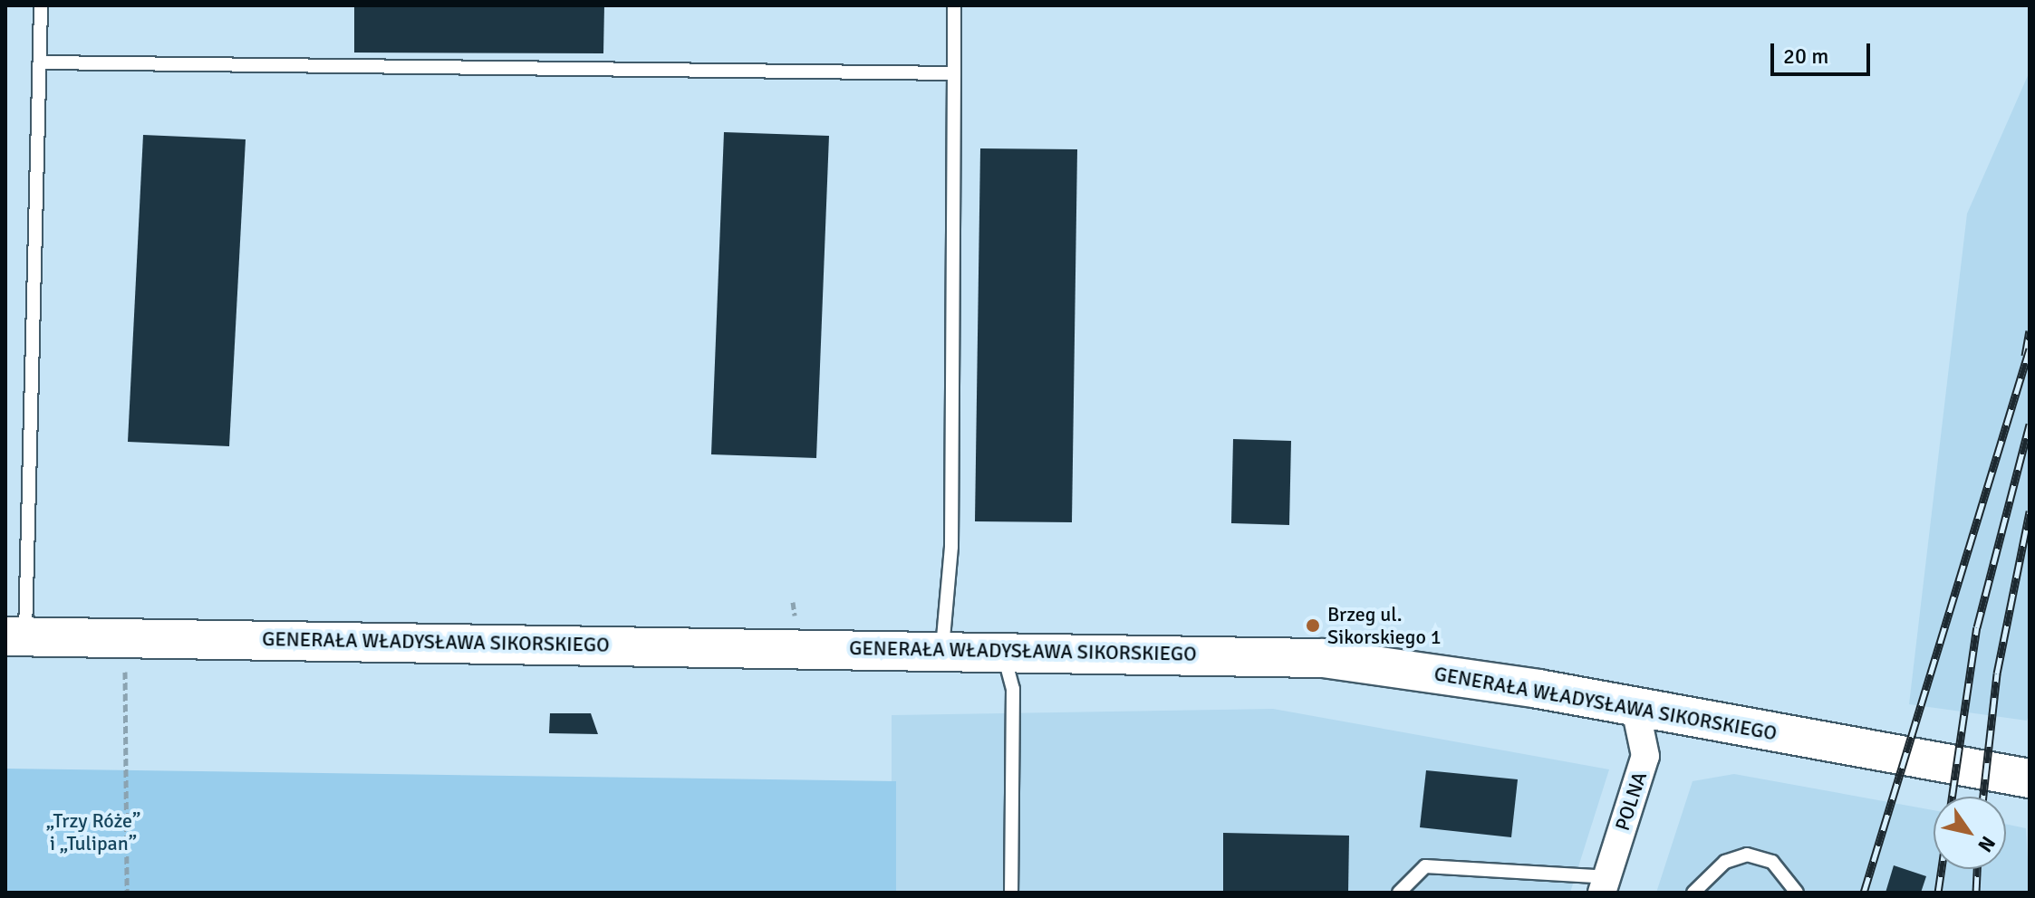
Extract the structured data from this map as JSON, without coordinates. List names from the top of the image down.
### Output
{
  "streets": {
    "main road": ["GENERAŁA WŁADYSŁAWA SIKORSKIEGO"],
    "street": ["POLNA"]
  },
  "crossings": [
    ["GENERAŁA WŁADYSŁAWA SIKORSKIEGO", "POLNA"]
  ],
  "parks": ["„Trzy Róże” i „Tulipan”"],
  "places": ["Brzeg ul. Sikorskiego 1"],
  "scale_bar": "20 m",
  "north": "bottom right"
}
